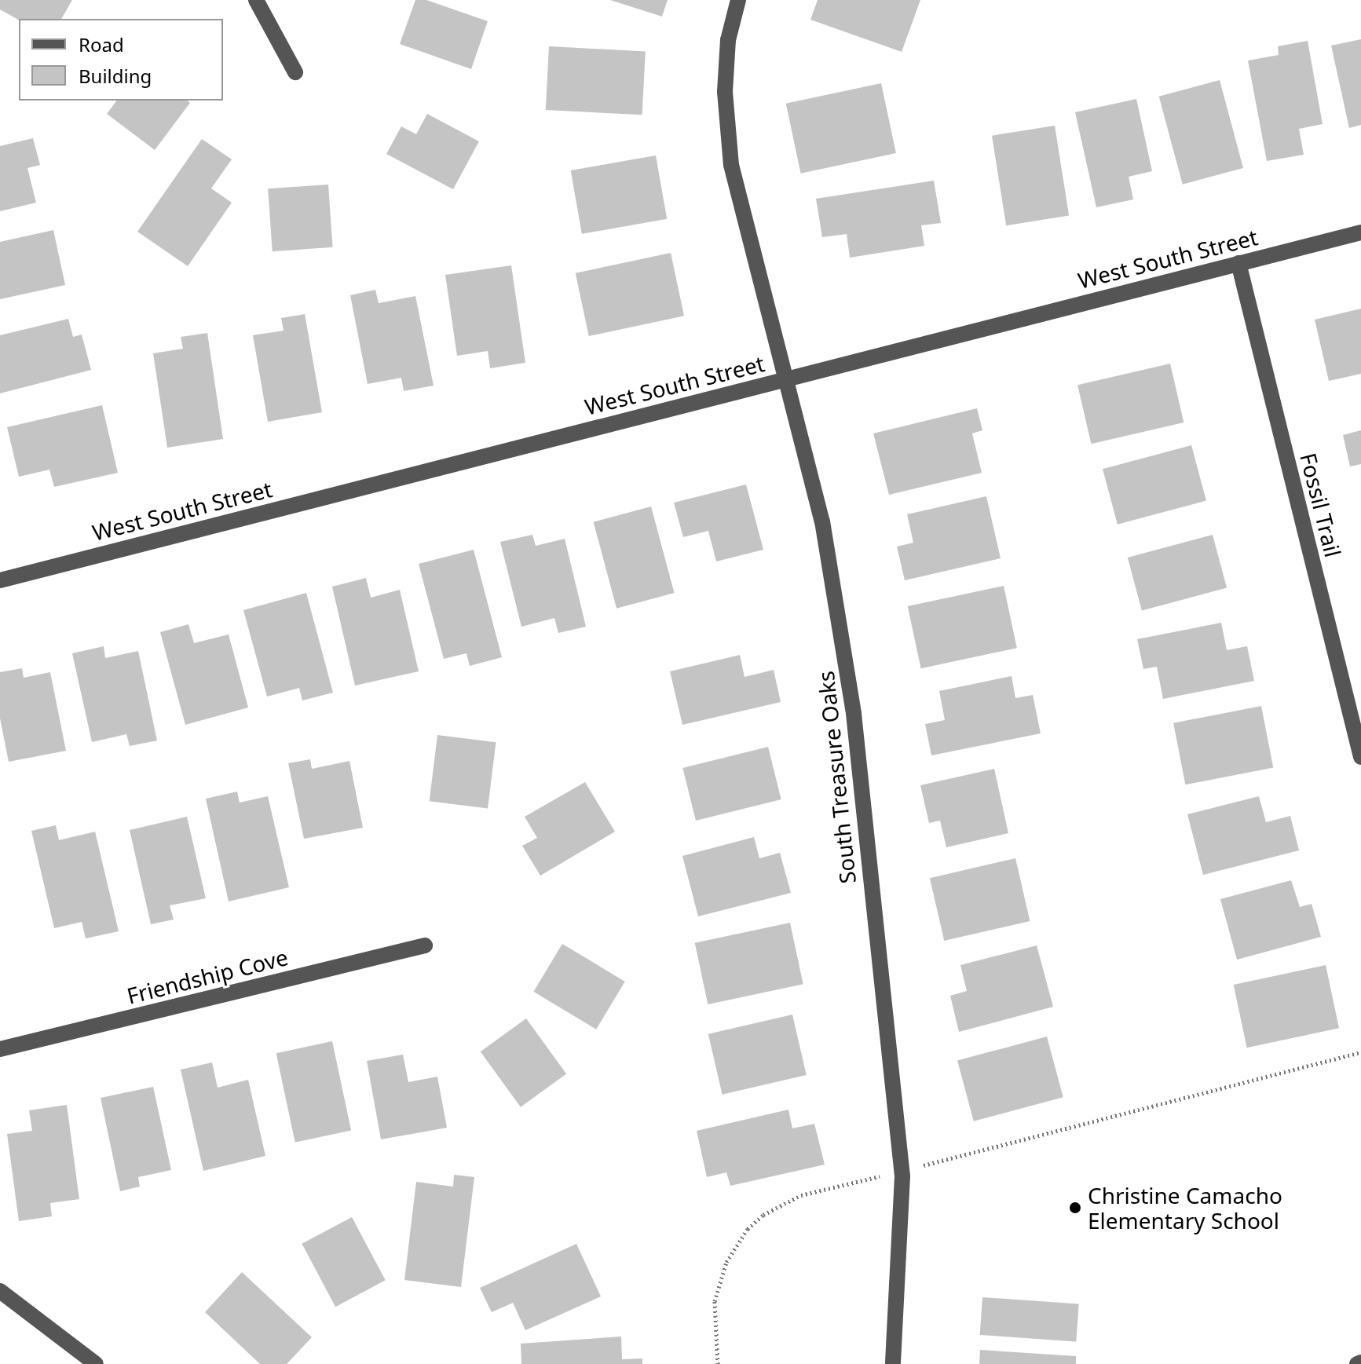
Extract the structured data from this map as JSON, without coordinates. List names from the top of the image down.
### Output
{
  "streets": {
    "street": [
      "West South Street",
      "Fossil Trail",
      "South Treasure Oaks",
      "Friendship Cove"
    ]
  },
  "crossings": [
    ["West South Street", "Fossil Trail"],
    ["West South Street", "South Treasure Oaks"]
  ],
  "places": ["Christine Camacho Elementary School"],
  "legend": ["Road", "Building"]
}
